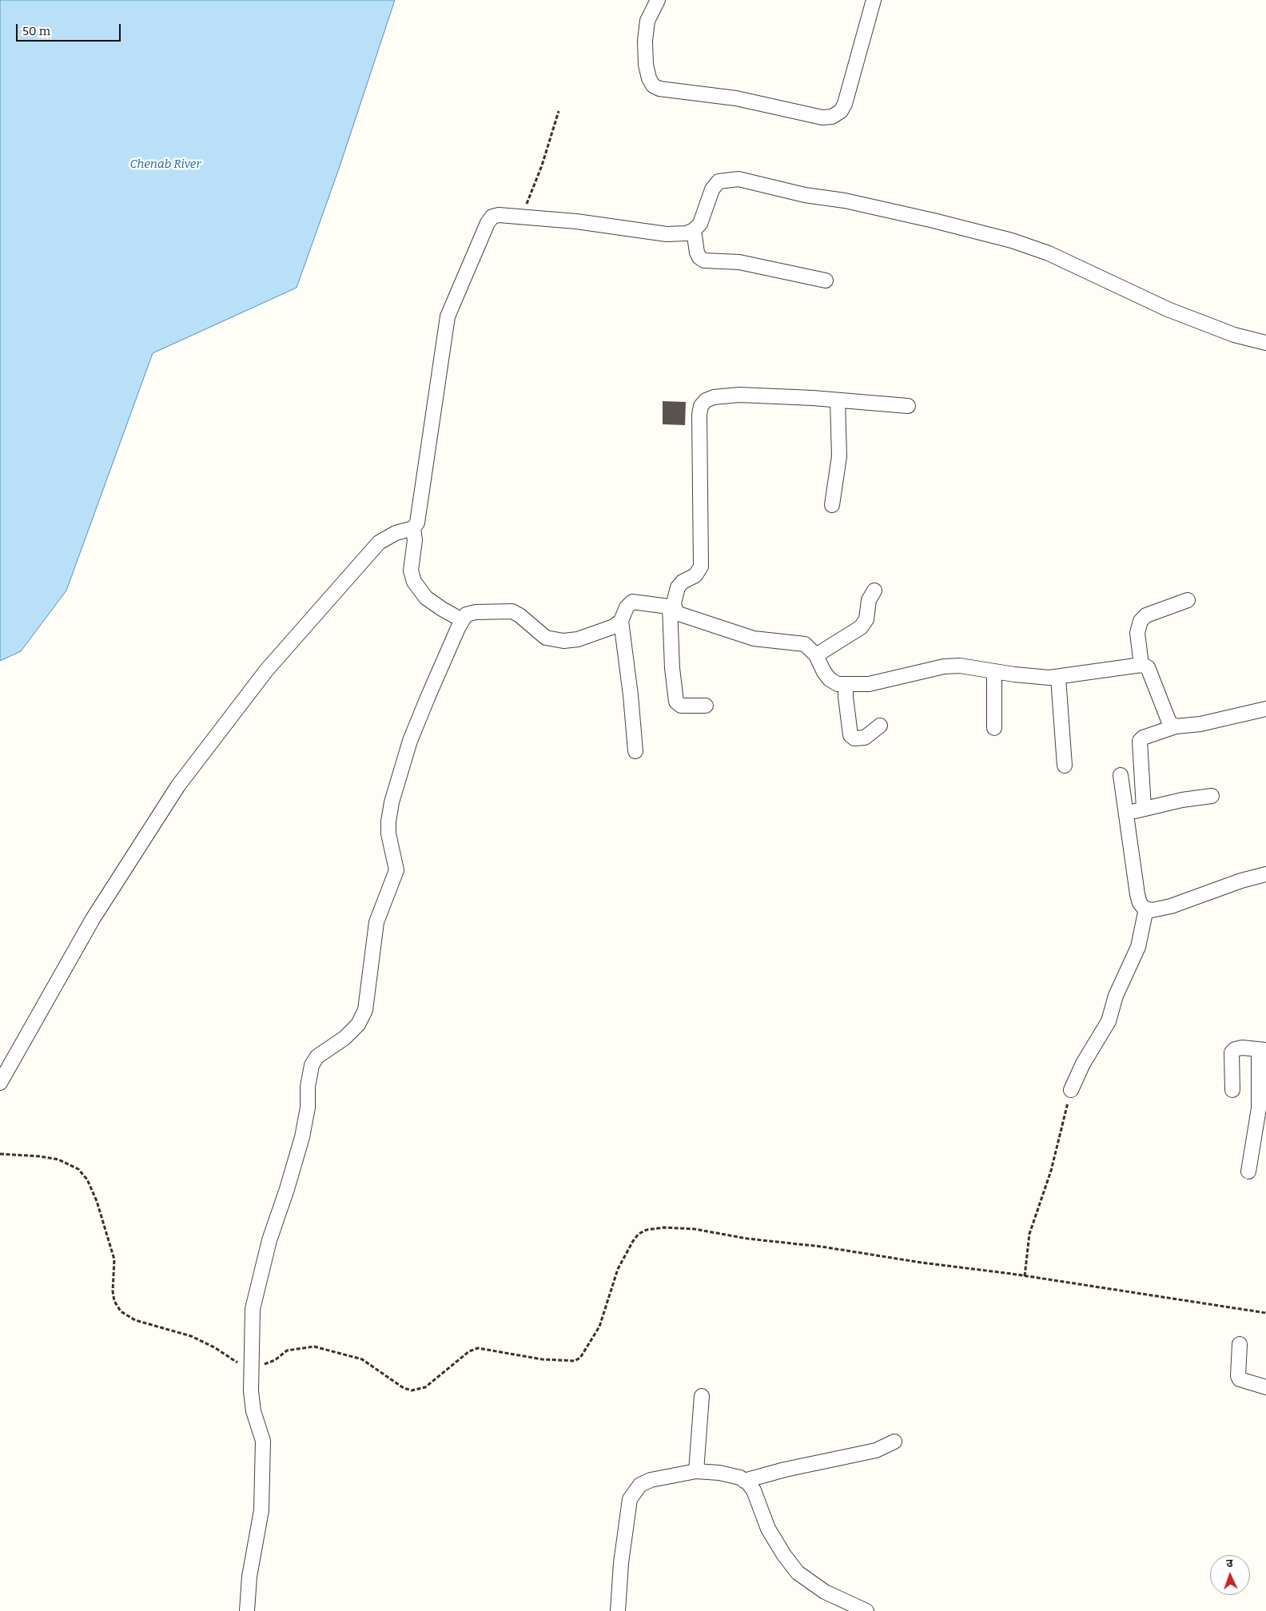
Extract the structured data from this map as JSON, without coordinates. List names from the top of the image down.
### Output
{
  "water": ["Chenab River"],
  "scale_bar": "50 m",
  "north": "top"
}
